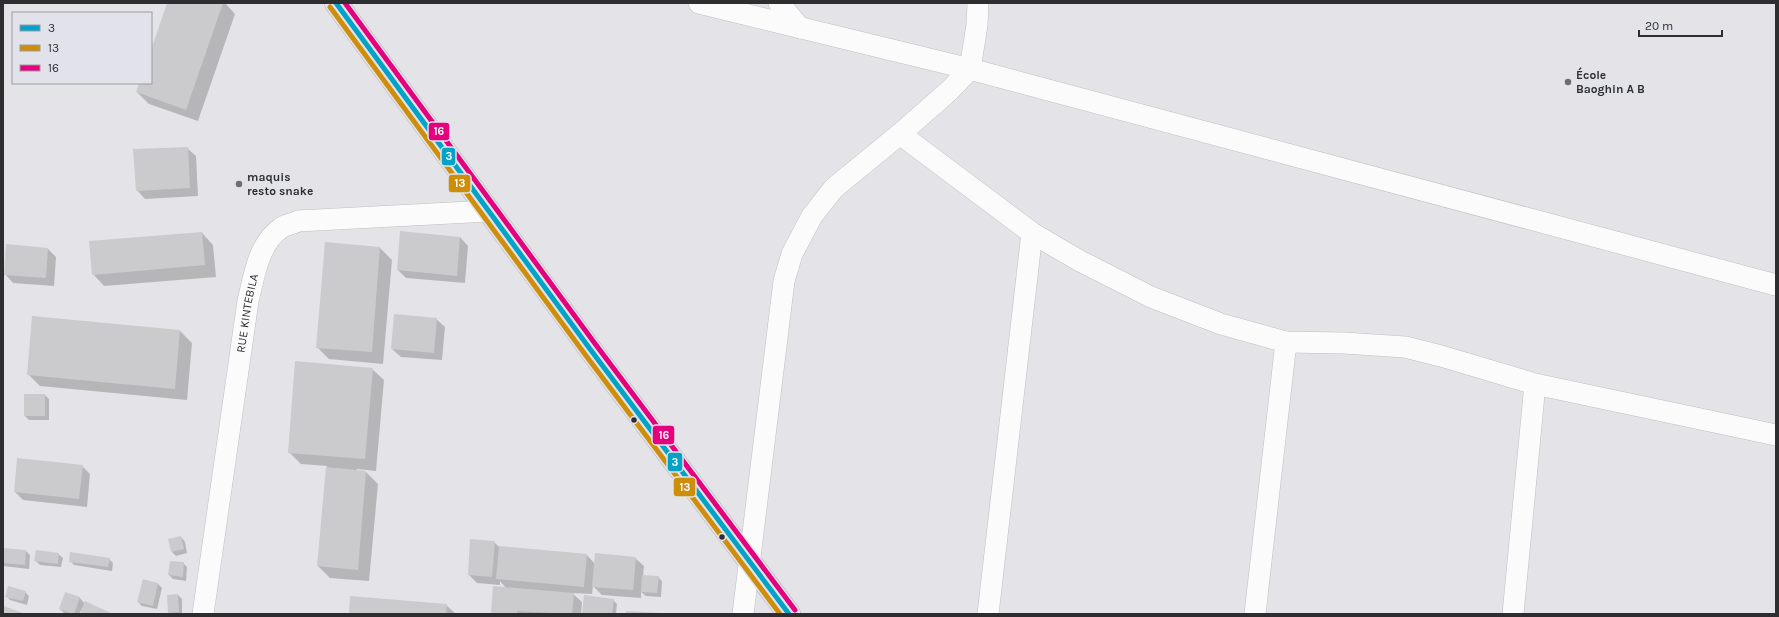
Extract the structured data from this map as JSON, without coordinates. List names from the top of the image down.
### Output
{
  "streets": {
    "street": ["RUE KINTEBILA"]
  },
  "places": ["École Baoghin A B", "maquis resto snake"],
  "lines": ["transit line 3", "transit line 16", "transit line 13"],
  "legend": ["3", "13", "16"],
  "scale_bar": "20 m"
}
